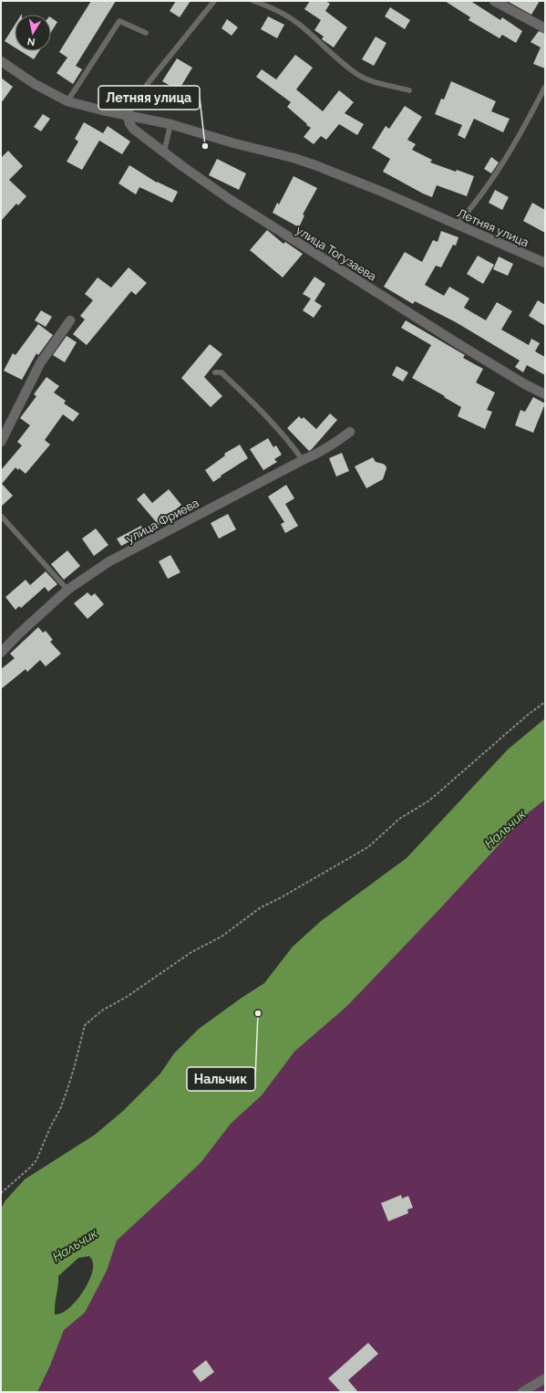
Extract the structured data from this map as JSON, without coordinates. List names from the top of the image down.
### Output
{
  "streets": {
    "street": ["Летняя улица", "улица Тогузаева", "улица Фриева"]
  },
  "crossings": [
    ["Летняя улица", "улица Тогузаева"]
  ],
  "water": ["Нальчик"],
  "places": ["Летняя улица", "Нальчик"],
  "north": "bottom"
}
